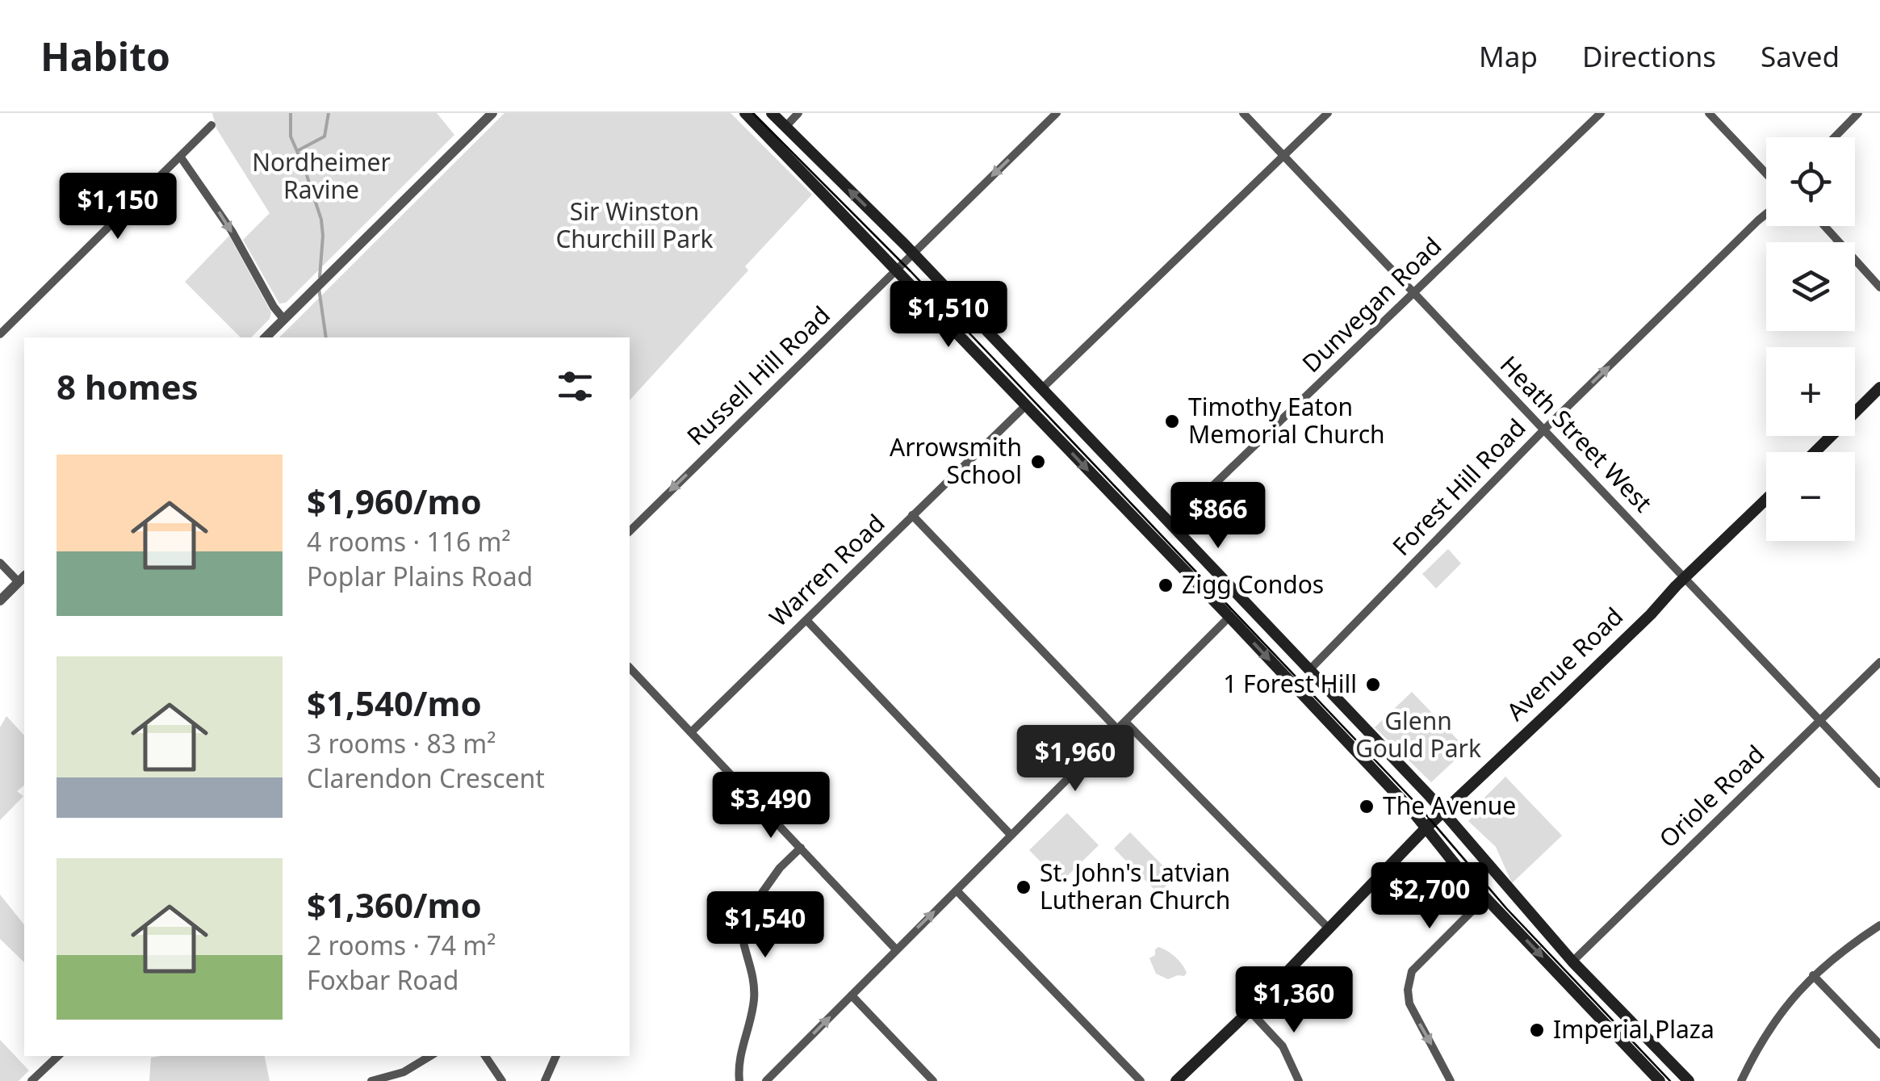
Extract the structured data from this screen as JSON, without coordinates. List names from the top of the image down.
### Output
{
  "streets": {
    "main road": ["Avenue Road"],
    "street": [
      "Dunvegan Road",
      "Russell Hill Road",
      "Heath Street West",
      "Forest Hill Road",
      "Warren Road",
      "Oriole Road"
    ]
  },
  "crossings": [
    ["Dunvegan Road", "Heath Street West"],
    ["Heath Street West", "Forest Hill Road"],
    ["Heath Street West", "Avenue Road"],
    ["Heath Street West", "Oriole Road"]
  ],
  "one_way": ["Russell Hill Road", "Forest Hill Road"],
  "parks": ["Nordheimer Ravine", "Sir Winston Churchill Park", "Glenn Gould Park"],
  "places": [
    "Timothy Eaton Memorial Church",
    "Arrowsmith School",
    "Zigg Condos",
    "1 Forest Hill",
    "The Avenue",
    "St. John's Latvian Lutheran Church",
    "Imperial Plaza"
  ],
  "page": {
    "header": "Habito",
    "nav": ["Map", "Directions", "Saved"],
    "map_buttons": ["+", "−"],
    "price": [
      "$1,150",
      "$1,510",
      "$866",
      "$1,960",
      "$3,490",
      "$2,700",
      "$1,540",
      "$1,360"
    ],
    "heading": "8 homes",
    "list": [
      {
        "name": "$1,960/mo",
        "note": "4 rooms · 116 m² · Poplar Plains Road"
      },
      {
        "name": "$1,540/mo",
        "note": "3 rooms · 83 m² · Clarendon Crescent"
      },
      {
        "name": "$1,360/mo",
        "note": "2 rooms · 74 m² · Foxbar Road"
      }
    ]
  }
}
